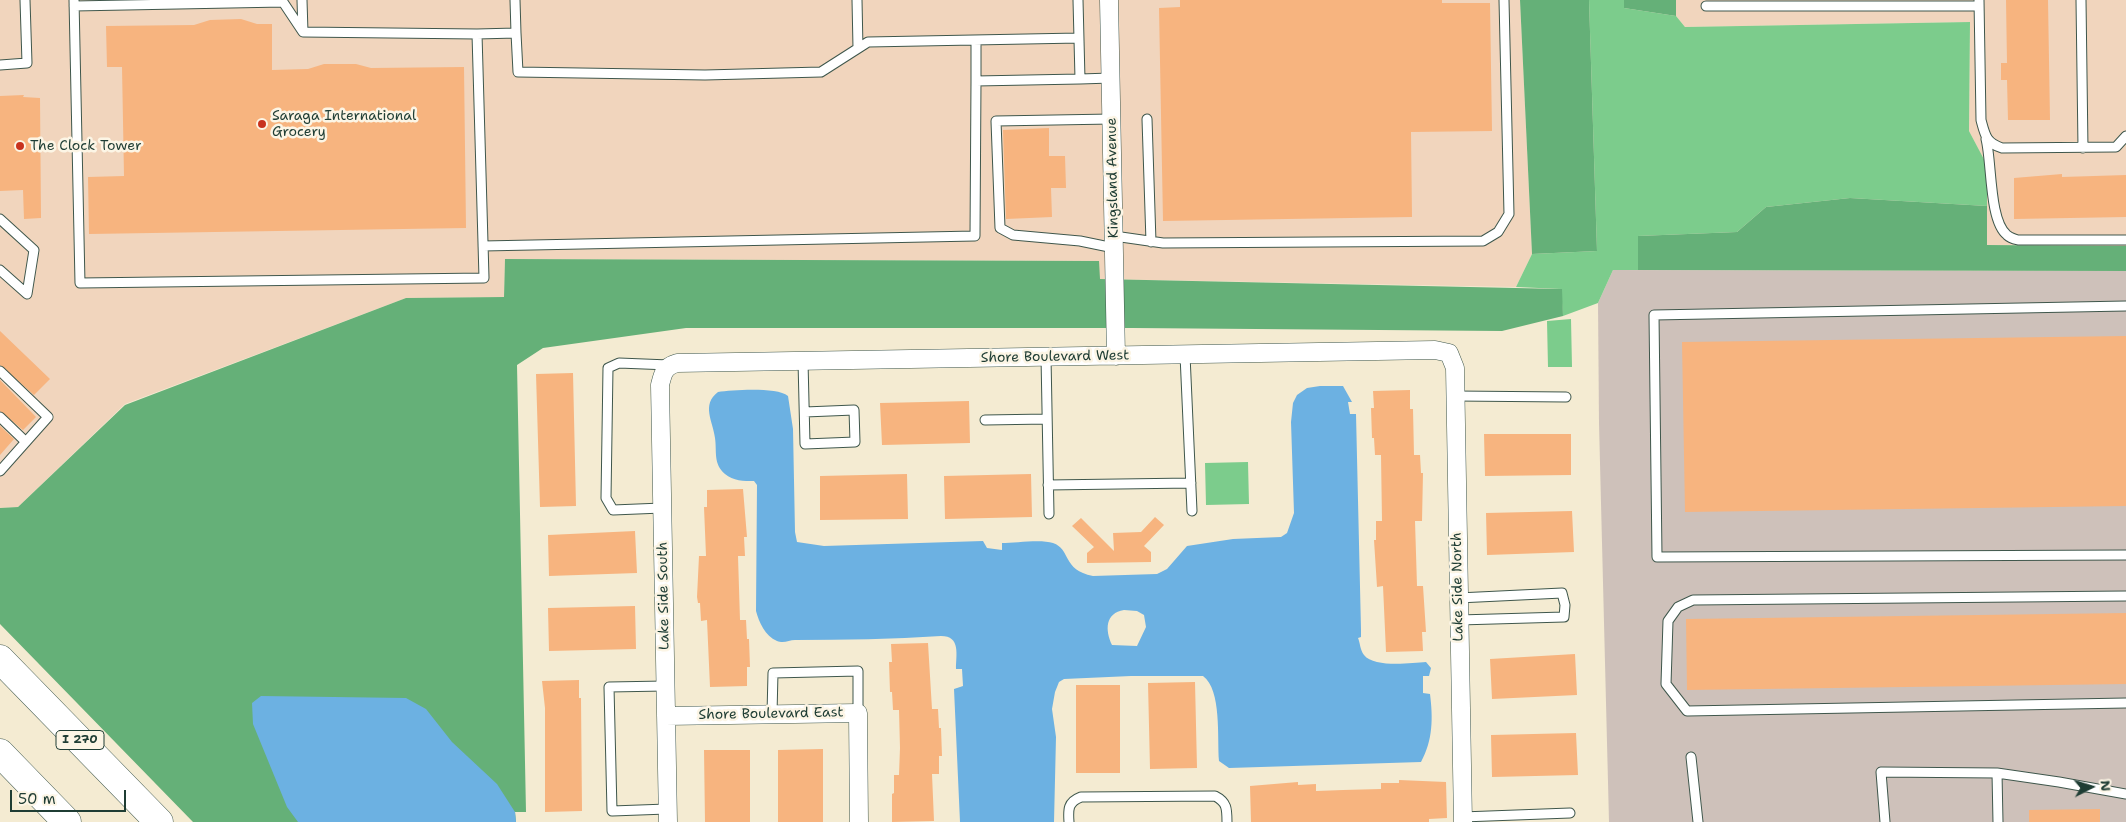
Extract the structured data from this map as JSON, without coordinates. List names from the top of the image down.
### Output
{
  "streets": {
    "highway": ["I 270"],
    "street": [
      "Kingsland Avenue",
      "Shore Boulevard West",
      "Lake Side North",
      "Lake Side South",
      "Shore Boulevard East"
    ]
  },
  "crossings": [
    ["Kingsland Avenue", "Shore Boulevard West"],
    ["Shore Boulevard West", "Lake Side North"],
    ["Shore Boulevard West", "Lake Side South"],
    ["Lake Side South", "Shore Boulevard East"]
  ],
  "places": ["Saraga International Grocery", "The Clock Tower"],
  "scale_bar": "50 m",
  "north": "right"
}
